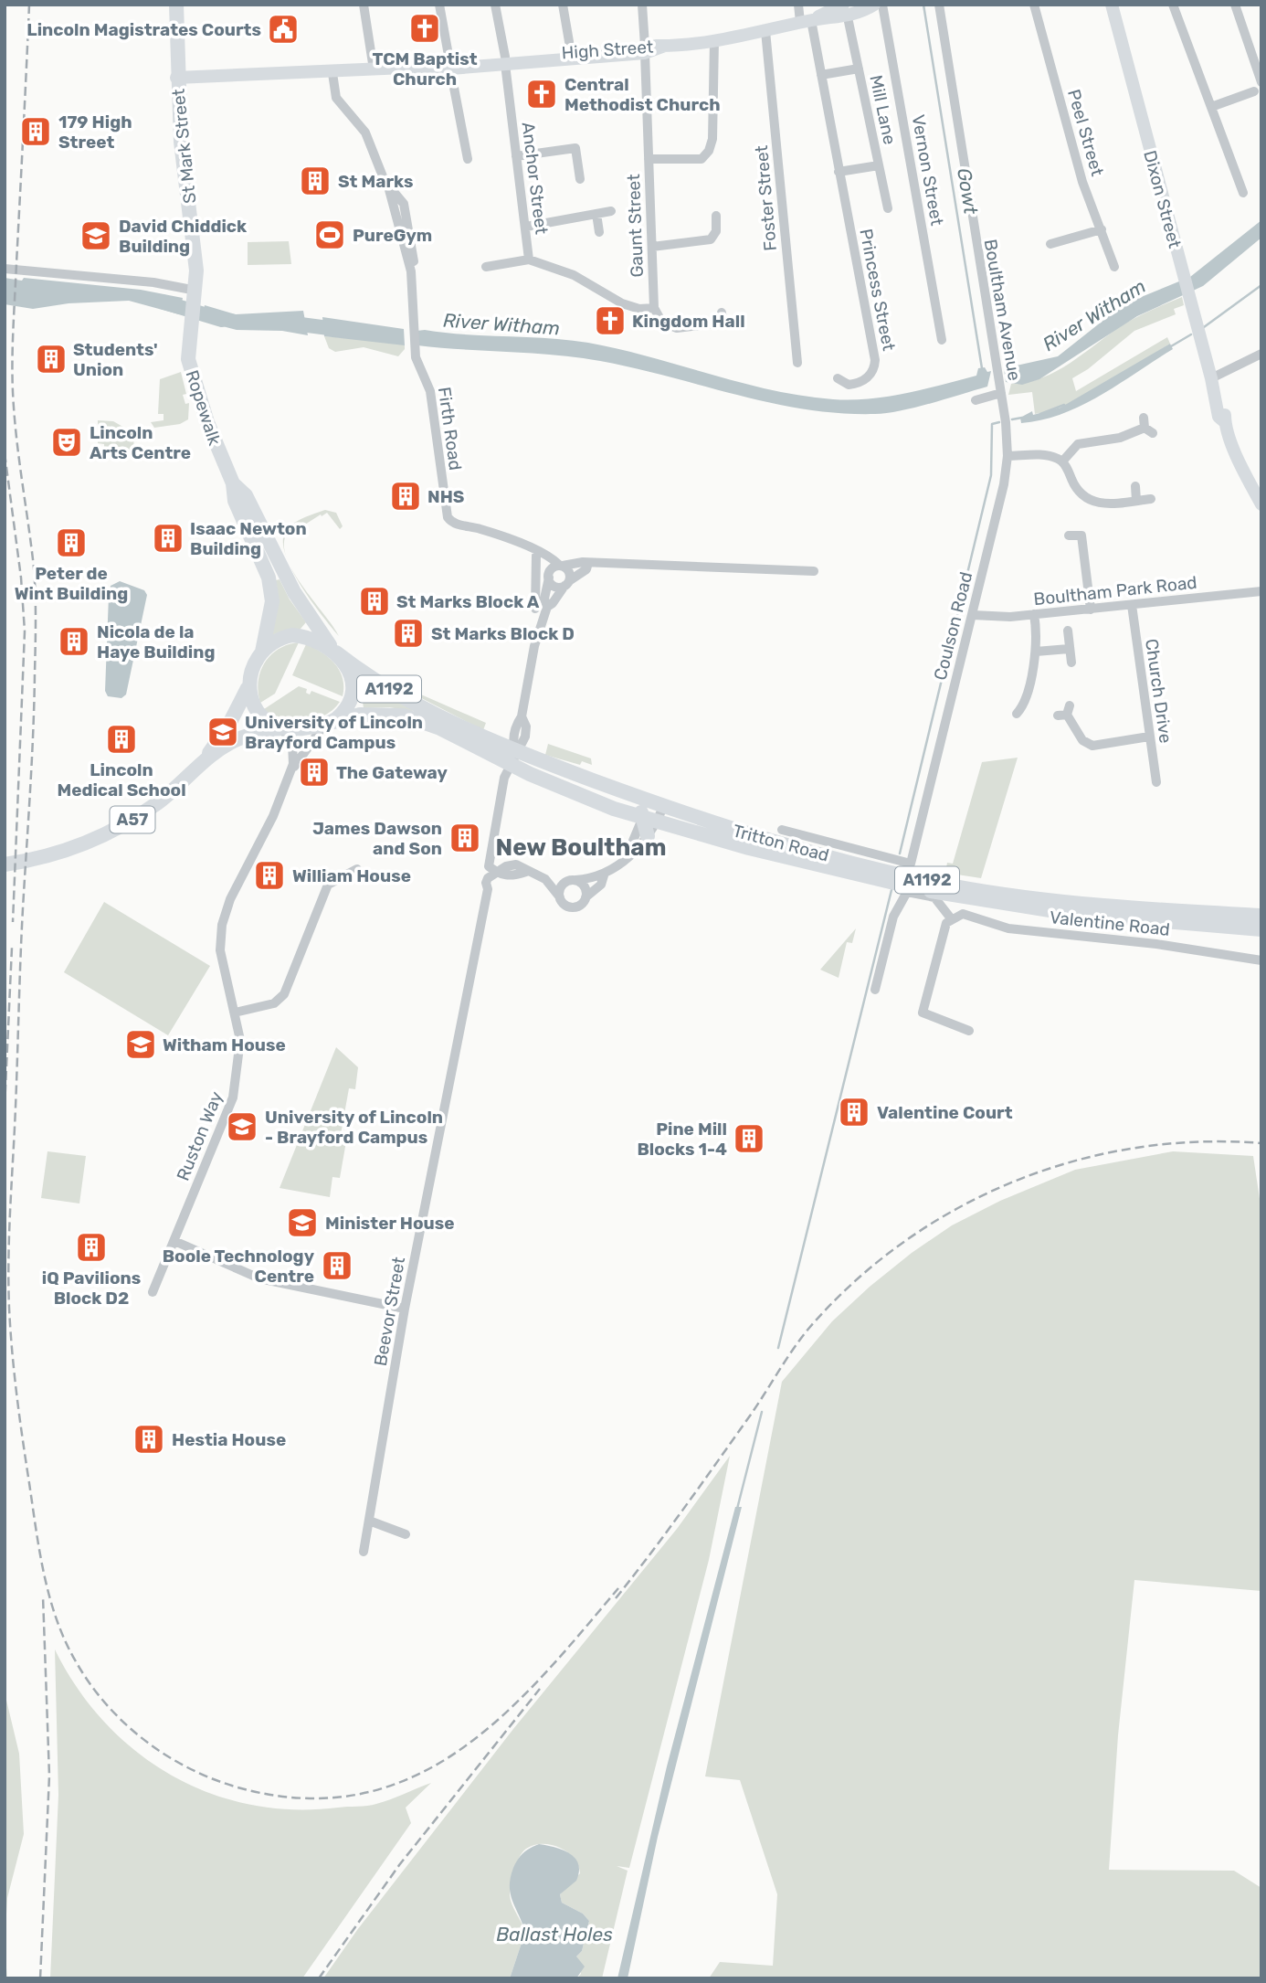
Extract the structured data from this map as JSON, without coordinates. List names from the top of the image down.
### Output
{
  "streets": {
    "main road": [
      "St Mark Street",
      "Ropewalk",
      "A1192",
      "A57",
      "Tritton Road"
    ],
    "street": [
      "High Street",
      "Mill Lane",
      "Peel Street",
      "Vernon Street",
      "Anchor Street",
      "Foster Street",
      "Dixon Street",
      "Gaunt Street",
      "Princess Street",
      "Boultham Avenue",
      "Firth Road",
      "Boultham Park Road",
      "Coulson Road",
      "Church Drive",
      "Valentine Road",
      "Ruston Way",
      "Beevor Street"
    ]
  },
  "crossings": [
    ["High Street", "St Mark Street"],
    ["High Street", "Anchor Street"],
    ["High Street", "Foster Street"],
    ["High Street", "Gaunt Street"],
    ["High Street", "Princess Street"],
    ["High Street", "Firth Road"],
    ["St Mark Street", "Ropewalk"],
    ["Boultham Avenue", "Coulson Road"],
    ["Ropewalk", "Tritton Road"],
    ["Ropewalk", "Ruston Way"],
    ["Boultham Park Road", "Coulson Road"],
    ["Boultham Park Road", "Church Drive"],
    ["Tritton Road", "Ruston Way"]
  ],
  "districts": ["New Boultham"],
  "water": ["Gowt", "River Witham", "Ballast Holes"],
  "places": {
    "church": ["TCM Baptist Church", "Central Methodist Church", "Kingdom Hall"],
    "public building": ["Lincoln Magistrates Courts"],
    "building": [
      "179 High Street",
      "St Marks",
      "Students' Union",
      "NHS",
      "Isaac Newton Building",
      "Peter de Wint Building",
      "St Marks Block A",
      "St Marks Block D",
      "Nicola de la Haye Building",
      "Lincoln Medical School",
      "The Gateway",
      "James Dawson and Son",
      "William House",
      "Valentine Court",
      "Pine Mill Blocks 1-4",
      "iQ Pavilions Block D2",
      "Boole Technology Centre",
      "Hestia House"
    ],
    "sports": ["PureGym"],
    "school or university": [
      "David Chiddick Building",
      "University of Lincoln Brayford Campus",
      "Witham House",
      "University of Lincoln - Brayford Campus",
      "Minister House"
    ],
    "theatre": ["Lincoln Arts Centre"]
  }
}
